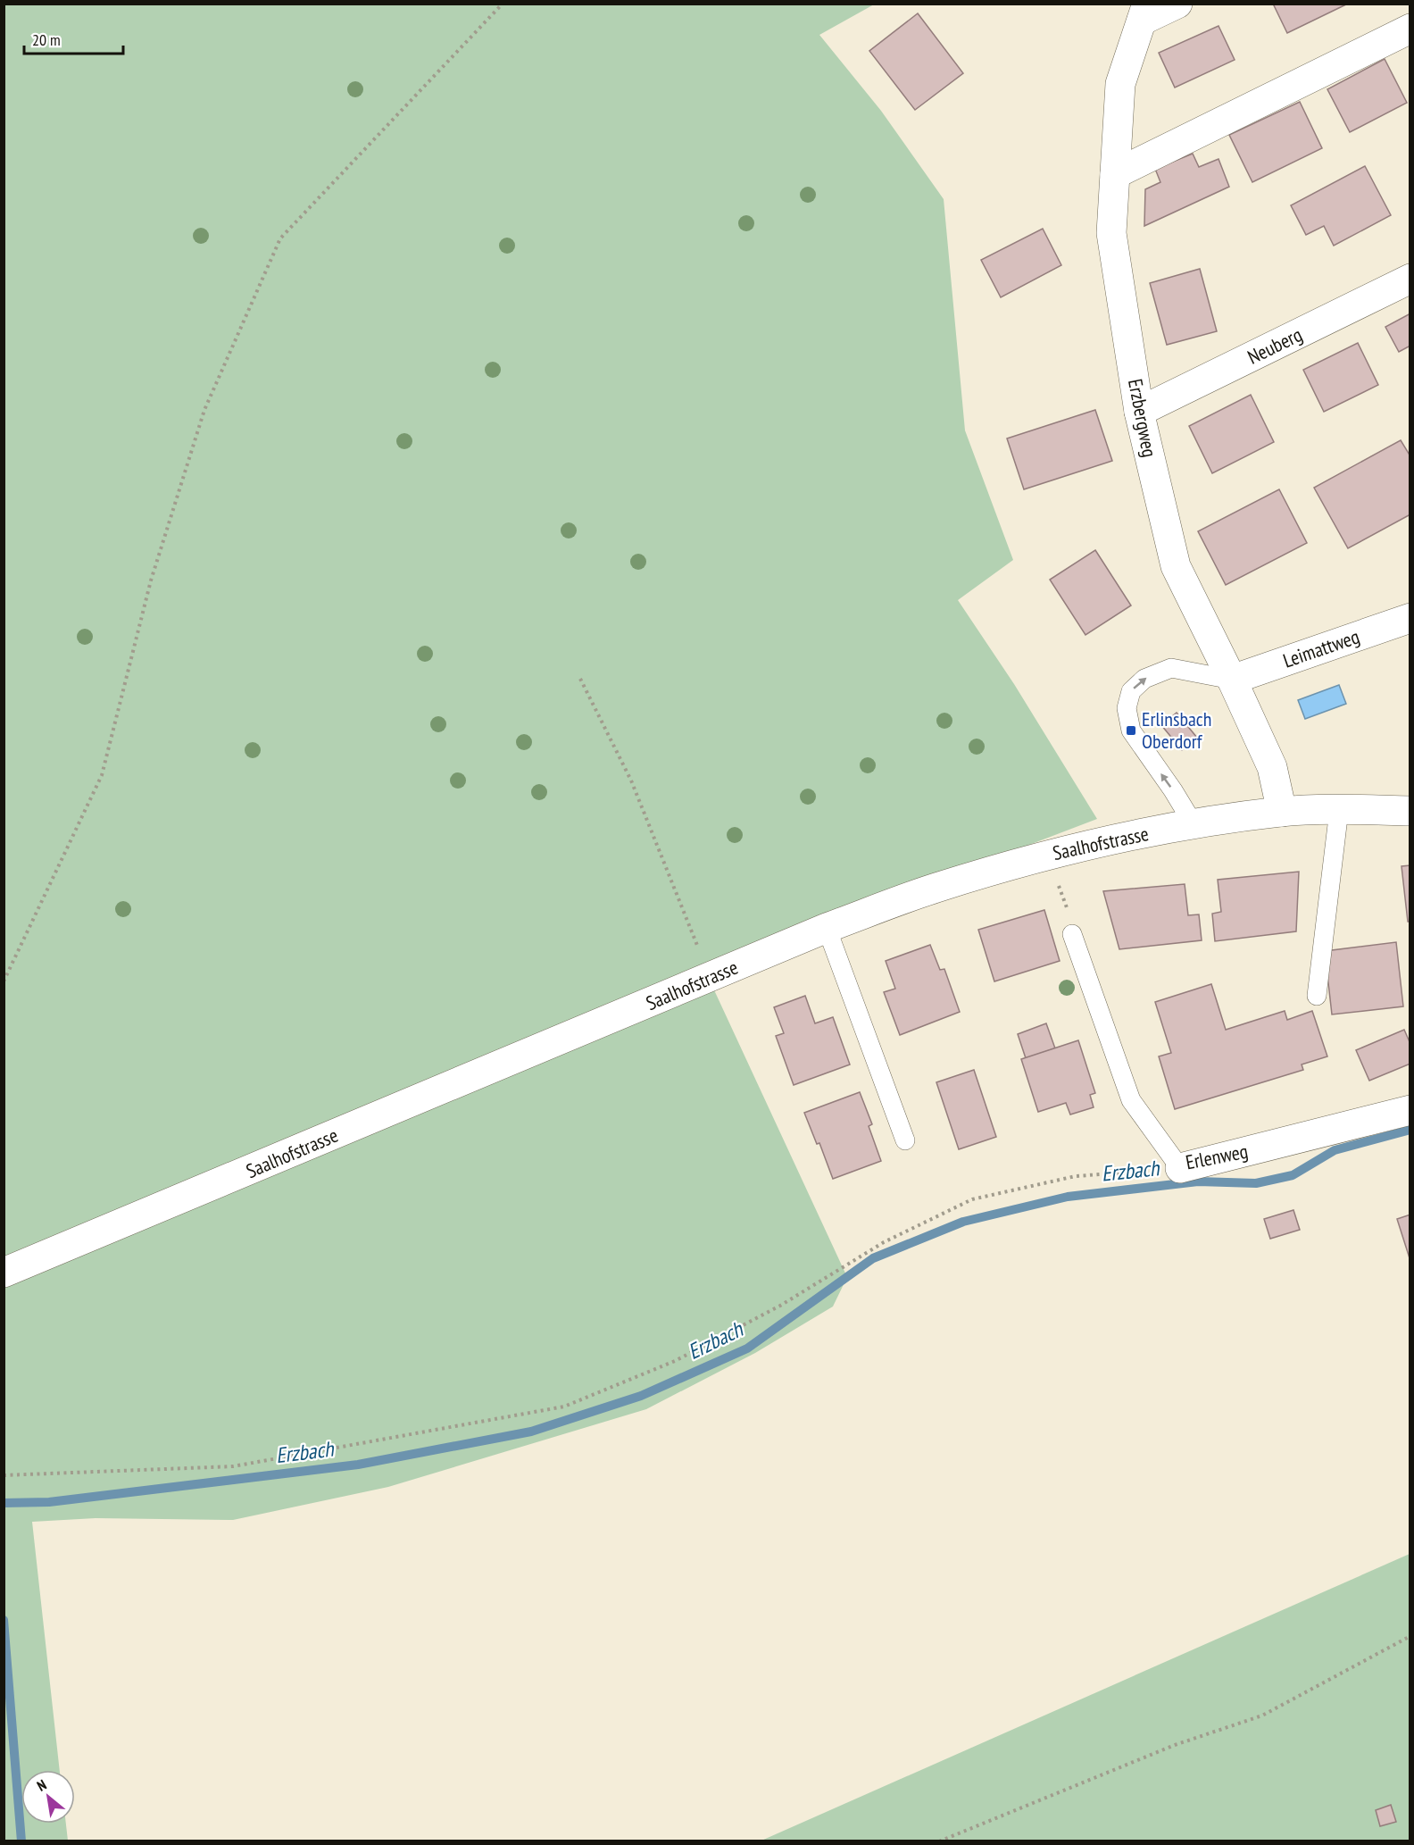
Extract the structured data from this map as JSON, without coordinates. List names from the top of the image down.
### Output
{
  "streets": {
    "street": [
      "Neuberg",
      "Erzbergweg",
      "Leimattweg",
      "Saalhofstrasse",
      "Erlenweg"
    ]
  },
  "crossings": [
    ["Neuberg", "Erzbergweg"],
    ["Erzbergweg", "Leimattweg"],
    ["Erzbergweg", "Saalhofstrasse"]
  ],
  "water": ["Erzbach"],
  "places": {
    "transit": ["Erlinsbach Oberdorf"]
  },
  "scale_bar": "20 m",
  "north": "top left"
}
